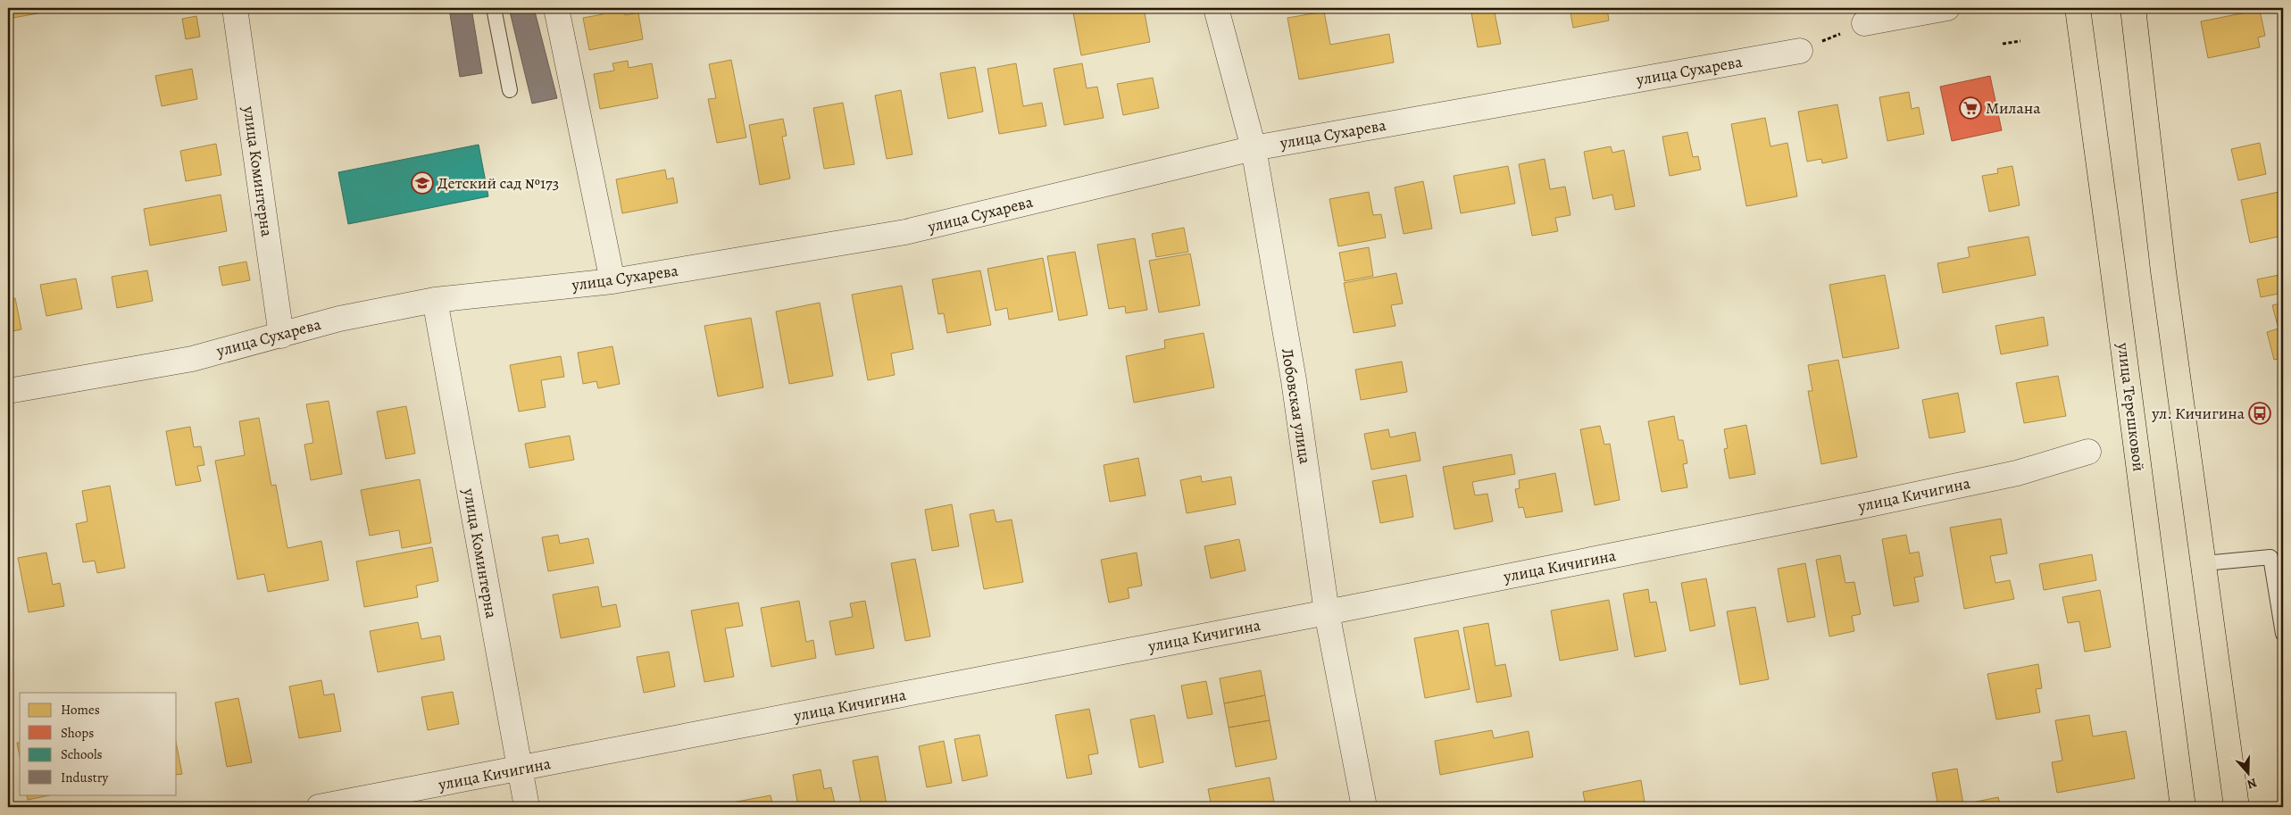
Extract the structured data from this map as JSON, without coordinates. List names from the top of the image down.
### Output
{
  "streets": {
    "main road": ["улица Терешковой"],
    "street": [
      "улица Сухарева",
      "улица Коминтерна",
      "Лобовская улица",
      "улица Кичигина"
    ]
  },
  "crossings": [
    ["улица Сухарева", "улица Коминтерна"],
    ["улица Сухарева", "Лобовская улица"],
    ["улица Коминтерна", "улица Кичигина"],
    ["Лобовская улица", "улица Кичигина"]
  ],
  "places": {
    "supermarket": ["Милана"],
    "school or university": ["Детский сад №173"],
    "bus stop": ["ул. Кичигина"]
  },
  "legend": [
    "Homes",
    "Shops",
    "Schools",
    "Industry"
  ],
  "north": "bottom"
}
